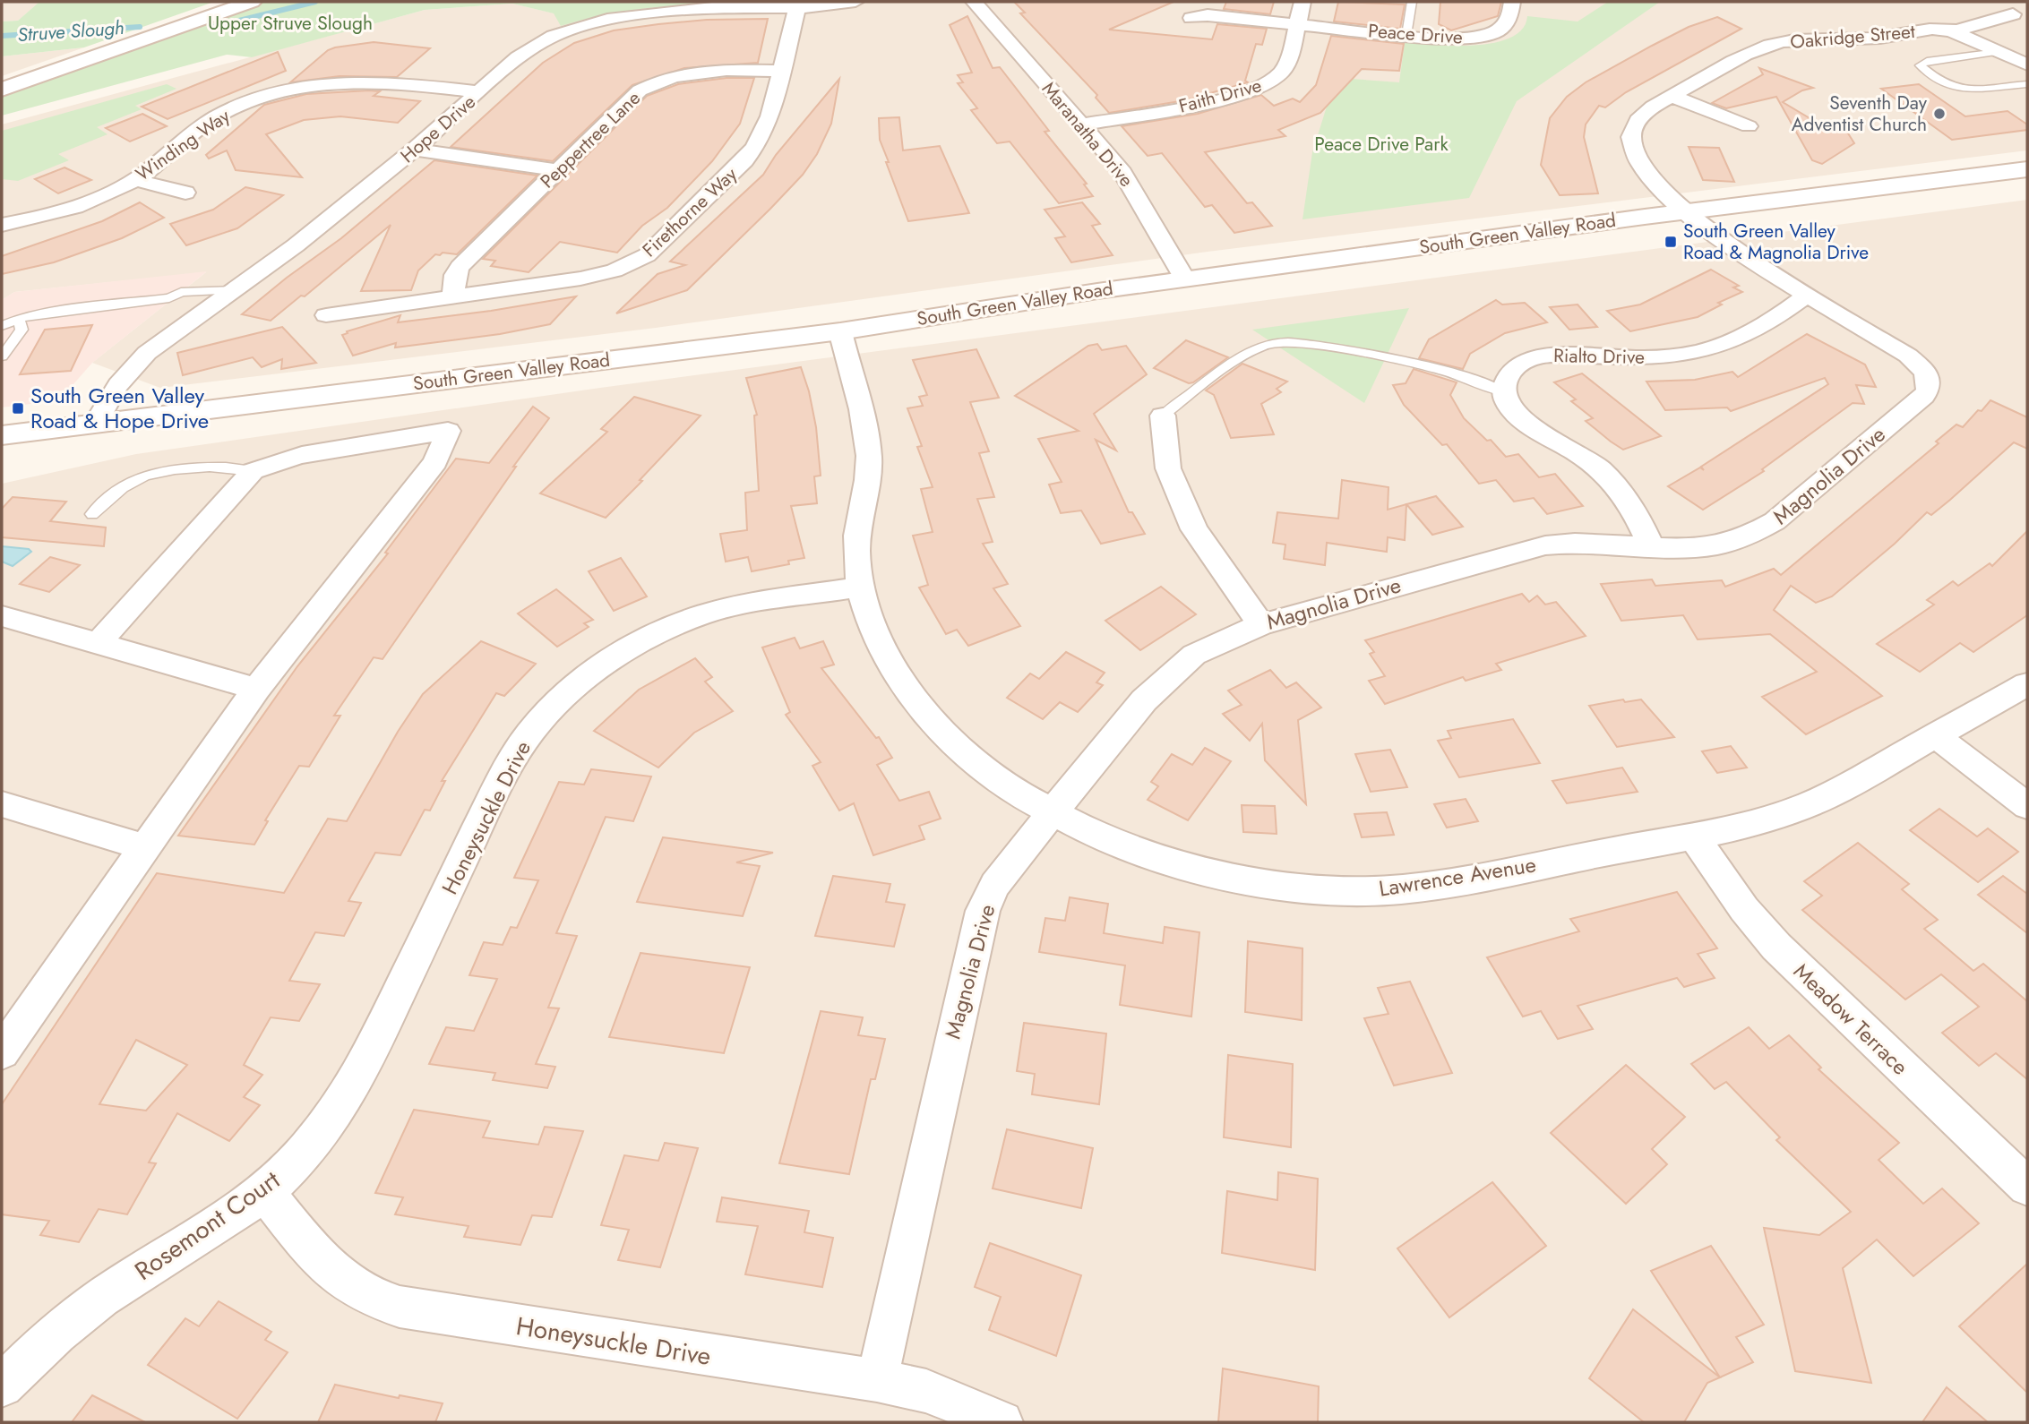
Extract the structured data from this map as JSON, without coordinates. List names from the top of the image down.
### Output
{
  "streets": {
    "main road": ["South Green Valley Road"],
    "street": [
      "Peace Drive",
      "Oakridge Street",
      "Faith Drive",
      "Hope Drive",
      "Maranatha Drive",
      "Peppertree Lane",
      "Winding Way",
      "Firethorne Way",
      "Rialto Drive",
      "Magnolia Drive",
      "Honeysuckle Drive",
      "Lawrence Avenue",
      "Meadow Terrace",
      "Rosemont Court"
    ]
  },
  "crossings": [
    ["Peace Drive", "Faith Drive"],
    ["Oakridge Street", "South Green Valley Road"],
    ["Oakridge Street", "Magnolia Drive"],
    ["Faith Drive", "Maranatha Drive"],
    ["Hope Drive", "Winding Way"],
    ["Hope Drive", "Firethorne Way"],
    ["Hope Drive", "South Green Valley Road"],
    ["Maranatha Drive", "South Green Valley Road"],
    ["Peppertree Lane", "Firethorne Way"],
    ["South Green Valley Road", "Magnolia Drive"],
    ["South Green Valley Road", "Lawrence Avenue"],
    ["Rialto Drive", "Magnolia Drive"],
    ["Magnolia Drive", "Honeysuckle Drive"],
    ["Magnolia Drive", "Lawrence Avenue"],
    ["Honeysuckle Drive", "Lawrence Avenue"],
    ["Honeysuckle Drive", "Rosemont Court"],
    ["Lawrence Avenue", "Meadow Terrace"]
  ],
  "water": ["Struve Slough"],
  "parks": ["Upper Struve Slough", "Peace Drive Park"],
  "places": {
    "other": ["Seventh Day Adventist Church"],
    "transit": ["South Green Valley Road & Magnolia Drive", "South Green Valley Road & Hope Drive"]
  }
}
